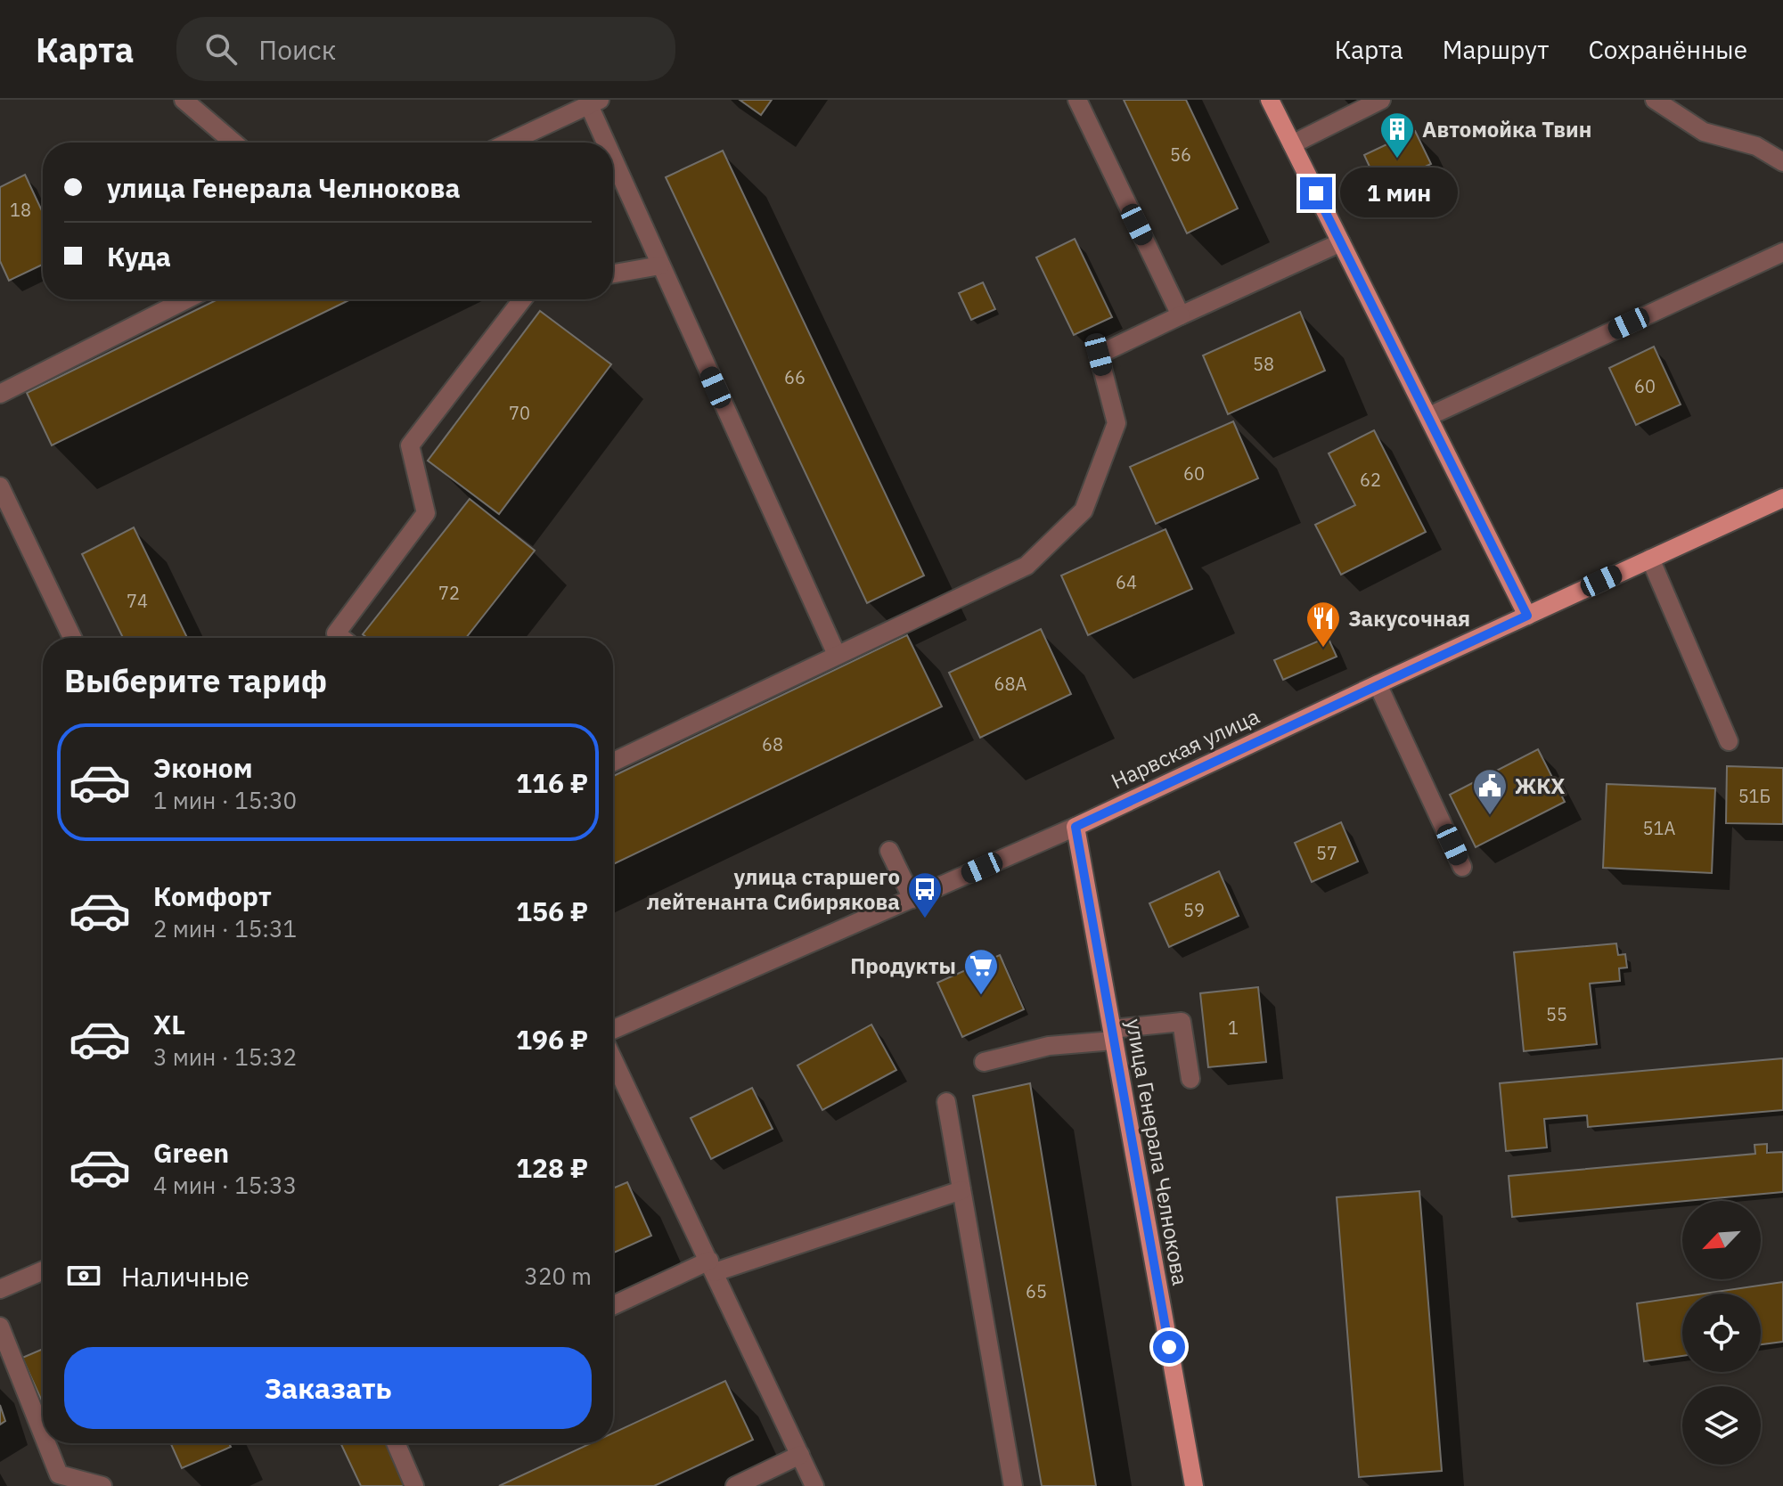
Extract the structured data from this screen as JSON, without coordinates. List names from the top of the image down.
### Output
{
  "streets": {
    "main road": ["Нарвская улица", "улица Генерала Челнокова"]
  },
  "crossings": [
    ["Нарвская улица", "улица Генерала Челнокова"]
  ],
  "places": {
    "building": ["Автомойка Твин"],
    "restaurant": ["Закусочная"],
    "public building": ["ЖКХ"],
    "bus stop": ["улица старшего лейтенанта Сибирякова"],
    "supermarket": ["Продукты"]
  },
  "house_numbers": [
    "56",
    "18",
    "58",
    "66",
    "60",
    "70",
    "60",
    "62",
    "64",
    "72",
    "74",
    "68А",
    "68",
    "51Б",
    "51А",
    "57",
    "59",
    "55",
    "1",
    "65"
  ],
  "north": "bottom left",
  "page": {
    "header": "Карта",
    "search": "Поиск",
    "nav": ["Карта", "Маршрут", "Сохранённые"],
    "banner": ["улица Генерала Челнокова", "Куда"],
    "bubble": "1 мин",
    "heading": "Выберите тариф",
    "list": [
      {
        "name": "Эконом",
        "note": "1 мин · 15:30",
        "value": "116 ₽"
      },
      {
        "name": "Комфорт",
        "note": "2 мин · 15:31",
        "value": "156 ₽"
      },
      {
        "name": "XL",
        "note": "3 мин · 15:32",
        "value": "196 ₽"
      },
      {
        "name": "Green",
        "note": "4 мин · 15:33",
        "value": "128 ₽"
      }
    ],
    "pay": ["Наличные", "320 m"],
    "buttons": "Заказать"
  }
}
